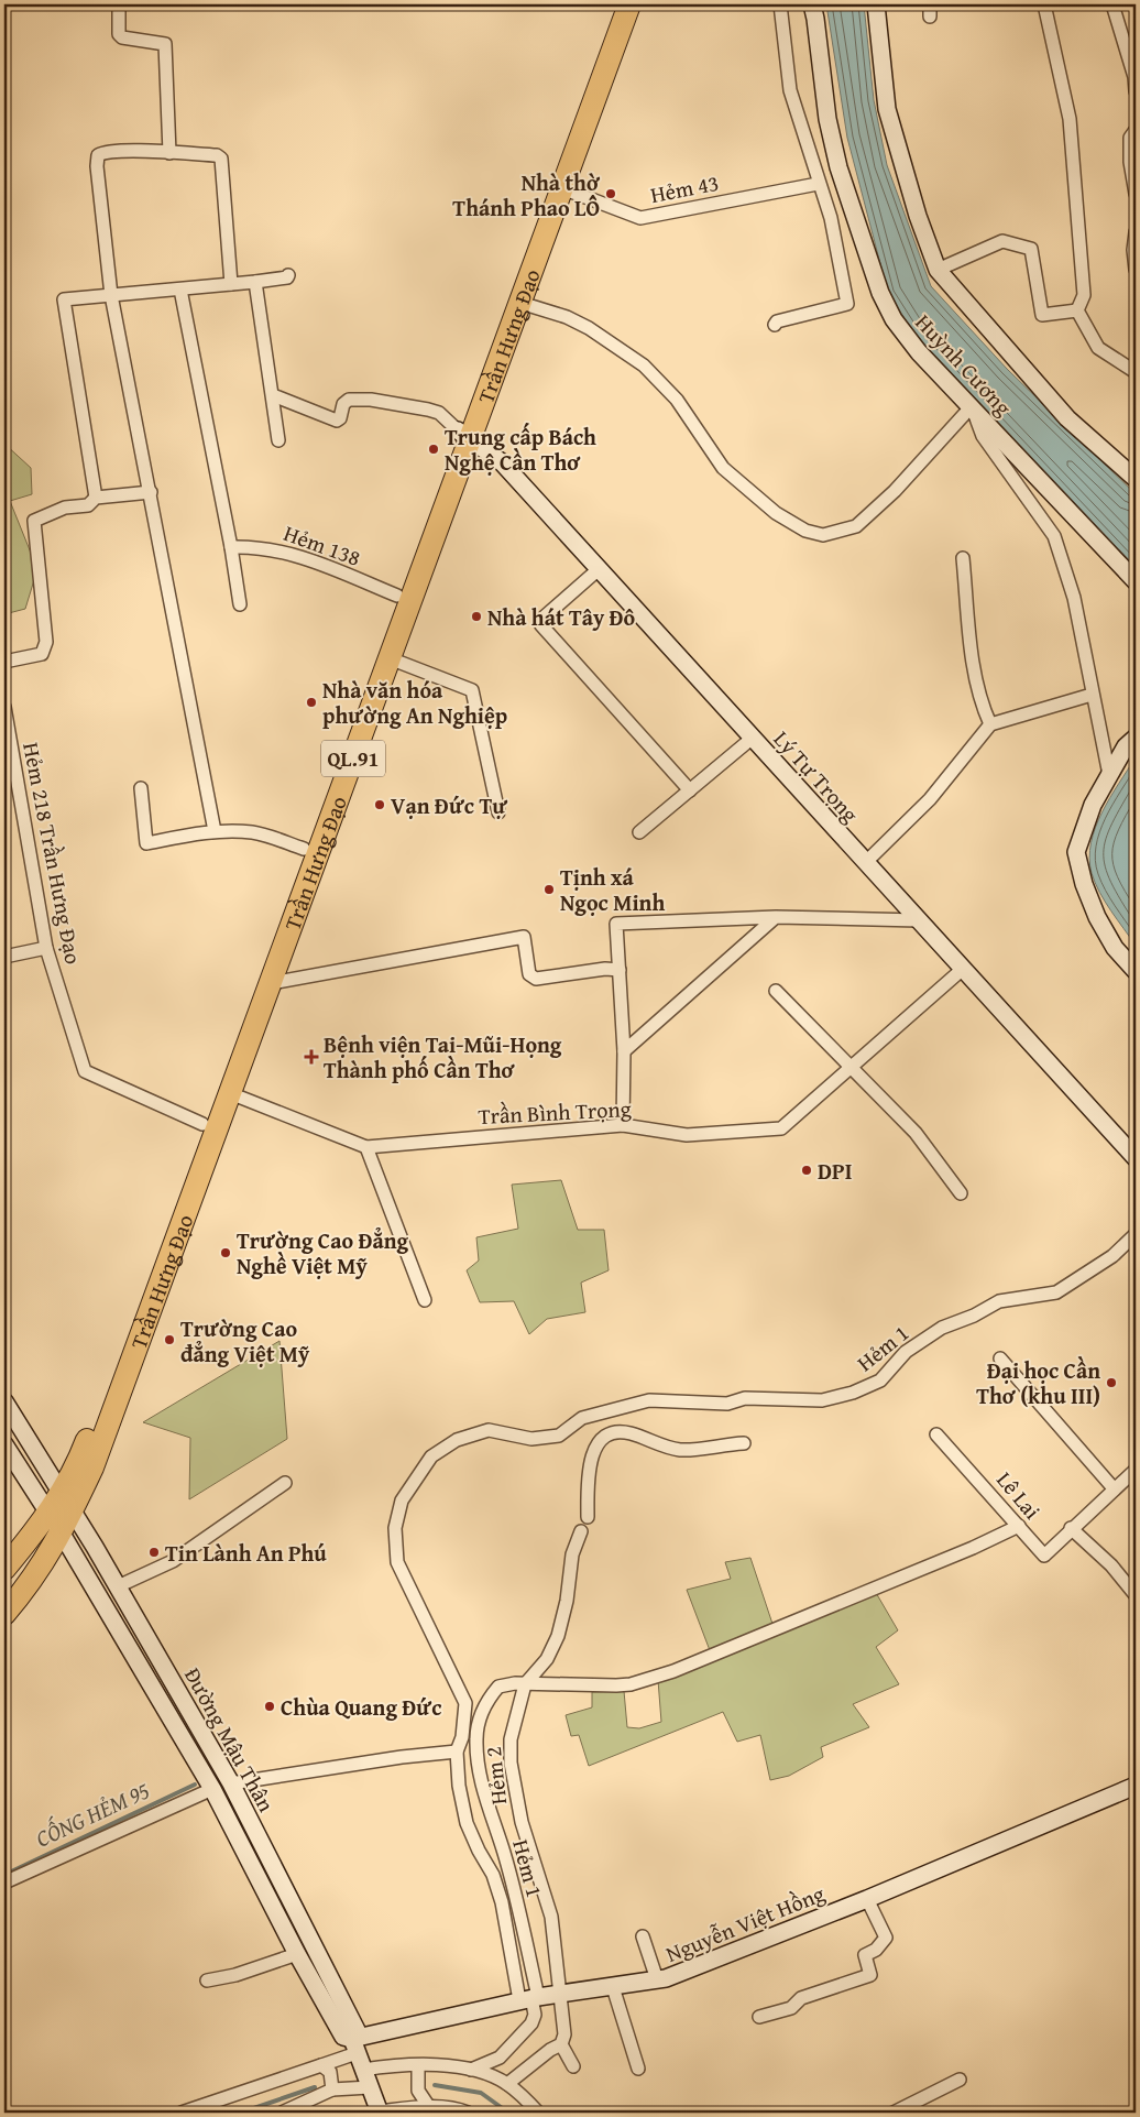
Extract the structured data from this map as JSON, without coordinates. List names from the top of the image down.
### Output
{
  "streets": {
    "highway": ["Trần Hưng Đạo", "QL.91"],
    "street": [
      "Hẻm 43",
      "Huỳnh Cương",
      "Hẻm 138",
      "Lý Tự Trọng",
      "Hẻm 218 Trần Hưng Đạo",
      "Trần Bình Trọng",
      "Hẻm 1",
      "Lê Lai",
      "Đường Mậu Thân",
      "Hẻm 2",
      "Nguyễn Việt Hồng"
    ]
  },
  "crossings": [
    ["Hẻm 43", "Trần Hưng Đạo"],
    ["Trần Hưng Đạo", "Hẻm 138"],
    ["Trần Hưng Đạo", "QL.91"],
    ["Trần Hưng Đạo", "Lý Tự Trọng"],
    ["Trần Hưng Đạo", "Hẻm 218 Trần Hưng Đạo"],
    ["Trần Hưng Đạo", "Trần Bình Trọng"],
    ["Trần Hưng Đạo", "Đường Mậu Thân"],
    ["QL.91", "Đường Mậu Thân"],
    ["Lý Tự Trọng", "Trần Bình Trọng"],
    ["Hẻm 1", "Lê Lai"],
    ["Hẻm 1", "Hẻm 2"],
    ["Hẻm 1", "Nguyễn Việt Hồng"],
    ["Đường Mậu Thân", "Nguyễn Việt Hồng"],
    ["Hẻm 2", "Nguyễn Việt Hồng"]
  ],
  "water": ["CỐNG HẺM 95"],
  "places": {
    "other": [
      "Nhà thờ Thánh Phao LÔ",
      "Trung cấp Bách Nghệ Cần Thơ",
      "Nhà hát Tây Đô",
      "Nhà văn hóa phường An Nghiệp",
      "Vạn Đức Tự",
      "Tịnh xá Ngọc Minh",
      "DPI",
      "Trường Cao Đẳng Nghề Việt Mỹ",
      "Trường Cao đẳng Việt Mỹ",
      "Đại học Cần Thơ (khu III)",
      "Tin Lành An Phú",
      "Chùa Quang Đức"
    ],
    "health": ["Bệnh viện Tai-Mũi-Họng Thành phố Cần Thơ"]
  }
}
